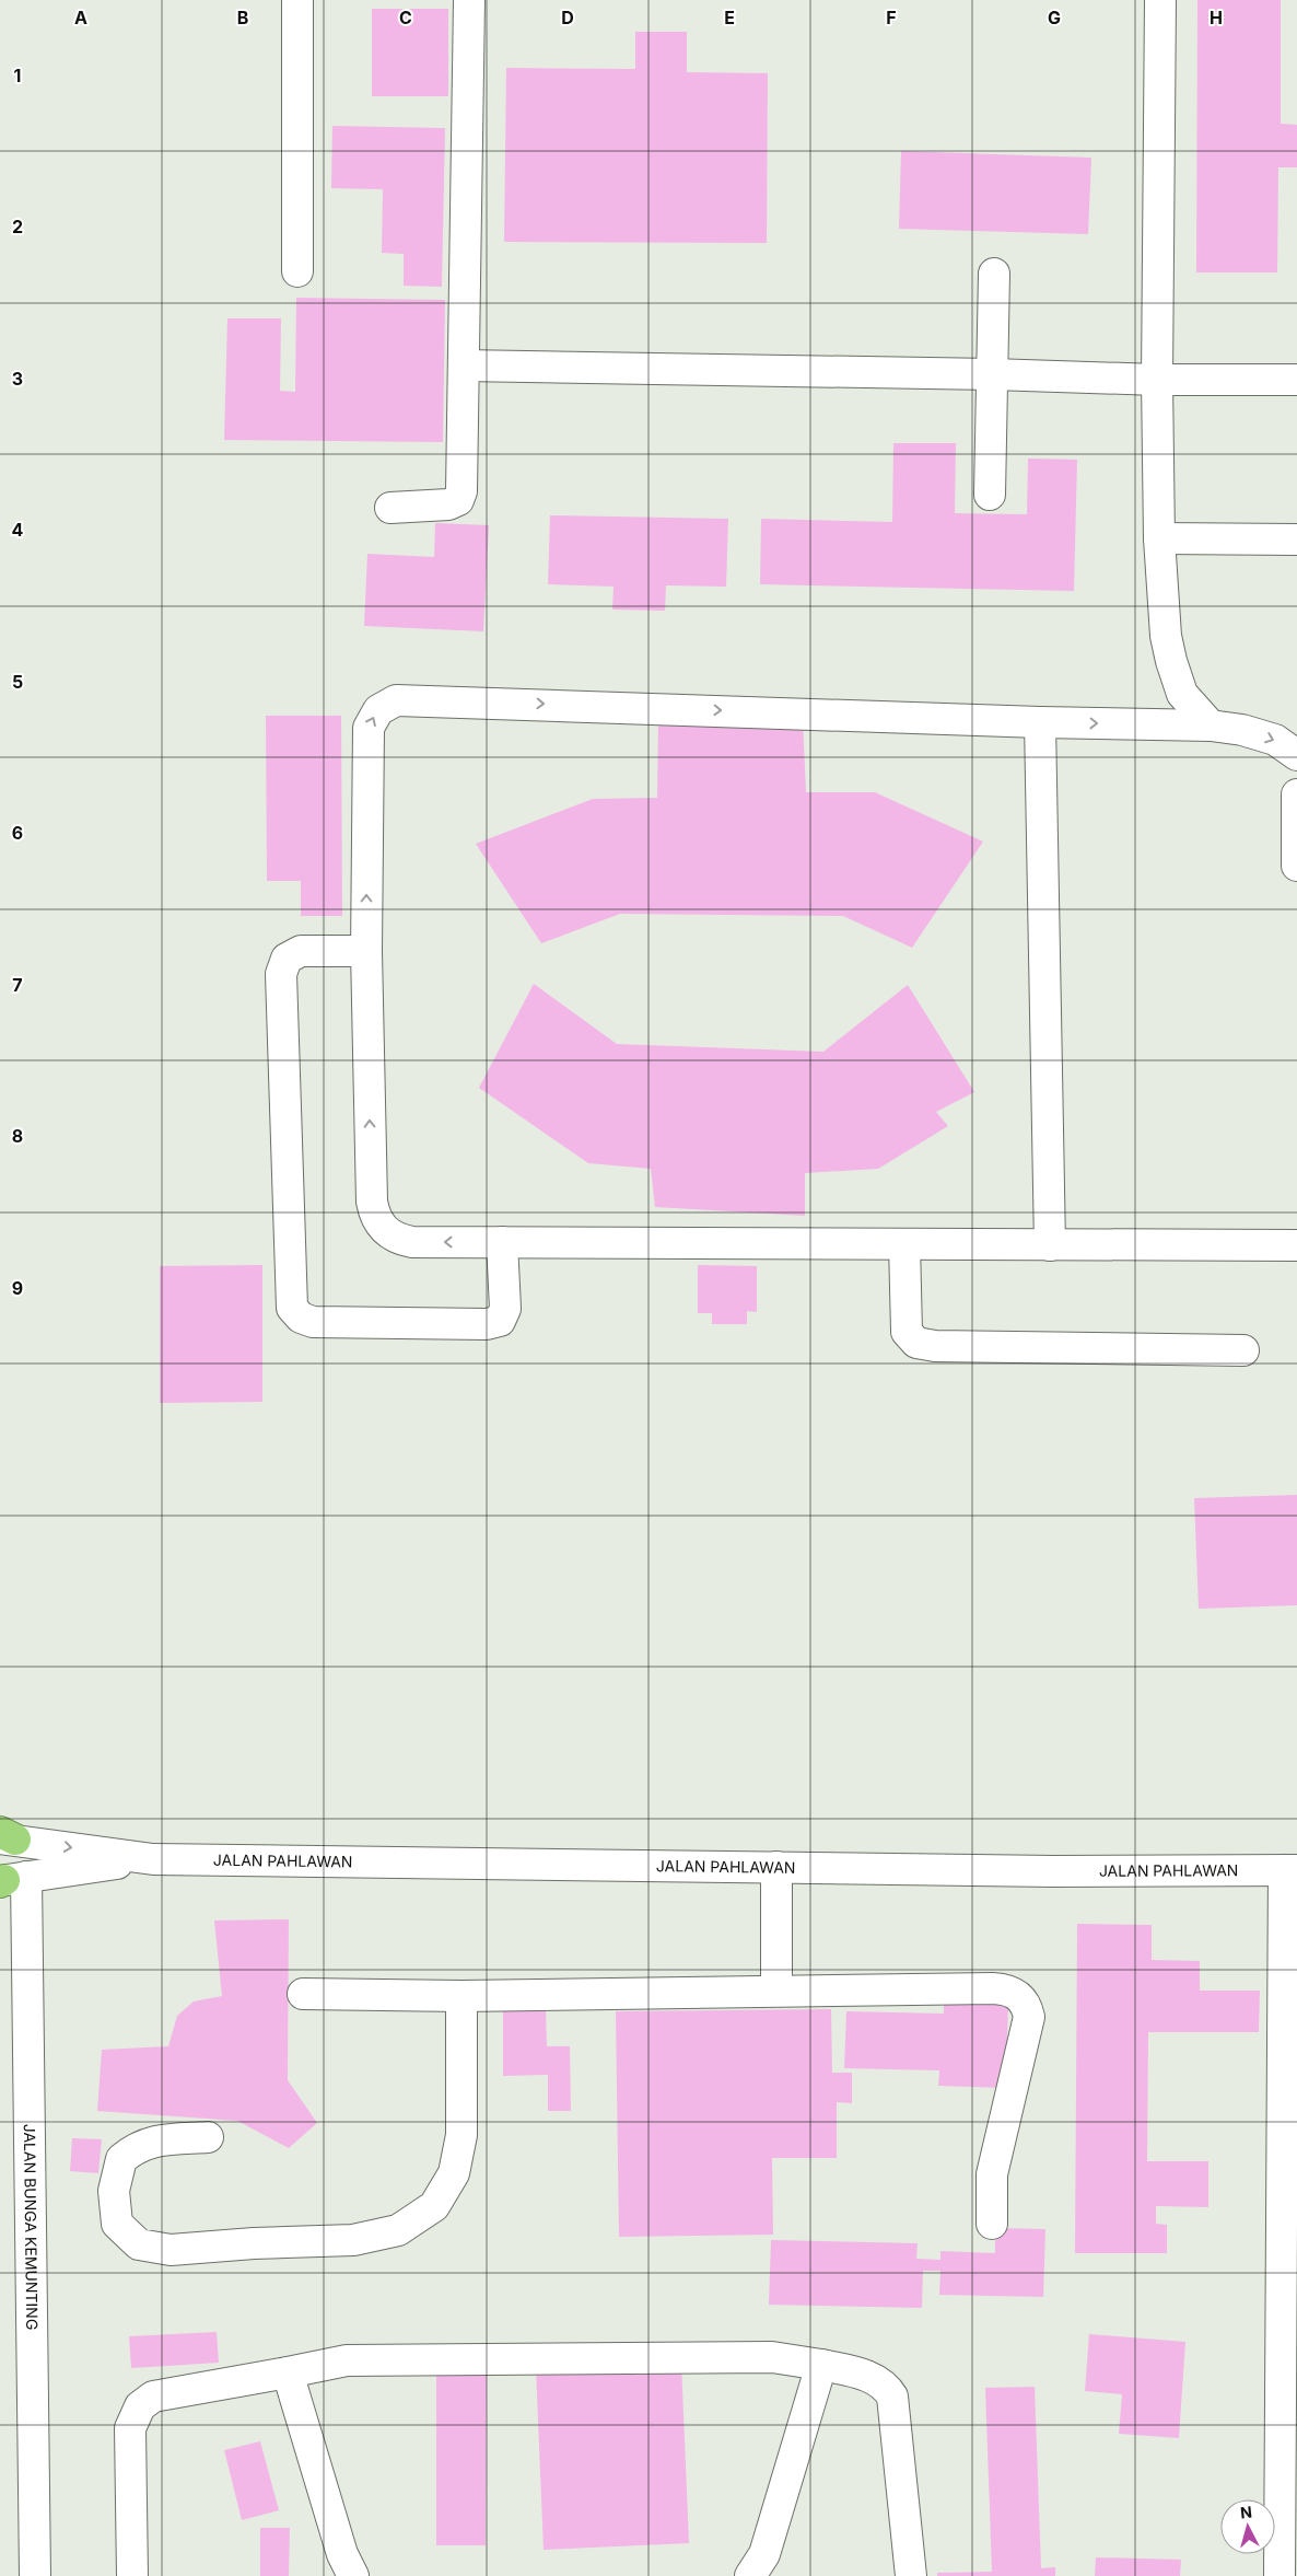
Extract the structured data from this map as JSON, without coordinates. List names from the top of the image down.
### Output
{
  "streets": {
    "street": ["JALAN PAHLAWAN", "JALAN BUNGA KEMUNTING"]
  },
  "crossings": [
    ["JALAN PAHLAWAN", "JALAN BUNGA KEMUNTING"]
  ],
  "north": "top",
  "grid": {
    "columns": [
      "A",
      "B",
      "C",
      "D",
      "E",
      "F",
      "G",
      "H"
    ],
    "rows": [
      "1",
      "2",
      "3",
      "4",
      "5",
      "6",
      "7",
      "8",
      "9"
    ]
  }
}
